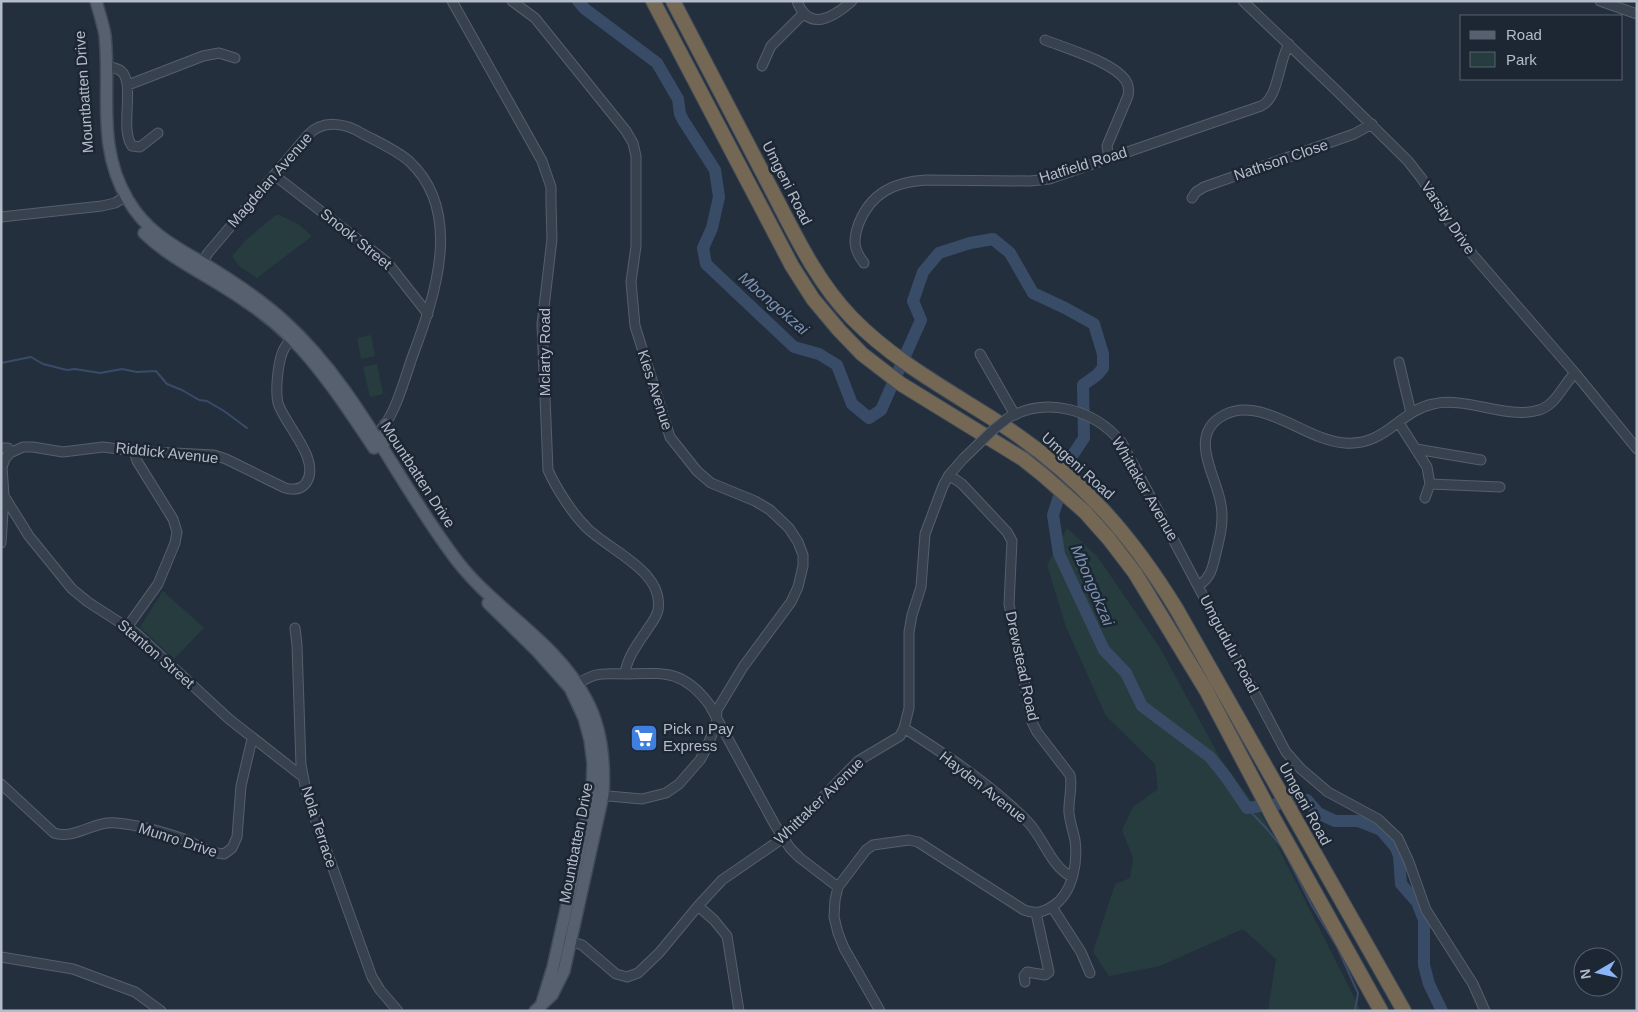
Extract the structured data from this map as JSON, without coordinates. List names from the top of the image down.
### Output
{
  "streets": {
    "highway": ["Umgeni Road"],
    "main road": ["Mountbatten Drive"],
    "street": [
      "Nathson Close",
      "Hatfield Road",
      "Magdelan Avenue",
      "Varsity Drive",
      "Snook Street",
      "Mclarty Road",
      "Kies Avenue",
      "Riddick Avenue",
      "Whittaker Avenue",
      "Umgudulu Road",
      "Stanton Street",
      "Drewstead Road",
      "Hayden Avenue",
      "Nola Terrace",
      "Munro Drive"
    ]
  },
  "crossings": [
    ["Mountbatten Drive", "Magdelan Avenue"],
    ["Mountbatten Drive", "Kies Avenue"],
    ["Mountbatten Drive", "Riddick Avenue"],
    ["Mountbatten Drive", "Whittaker Avenue"],
    ["Nathson Close", "Varsity Drive"],
    ["Hatfield Road", "Varsity Drive"],
    ["Magdelan Avenue", "Snook Street"],
    ["Varsity Drive", "Umgudulu Road"],
    ["Whittaker Avenue", "Umgudulu Road"],
    ["Whittaker Avenue", "Drewstead Road"],
    ["Whittaker Avenue", "Hayden Avenue"],
    ["Stanton Street", "Nola Terrace"],
    ["Stanton Street", "Munro Drive"],
    ["Drewstead Road", "Hayden Avenue"]
  ],
  "water": ["Mbongokzai"],
  "places": {
    "supermarket": ["Pick n Pay Express"]
  },
  "legend": ["Road", "Park"],
  "north": "left"
}
